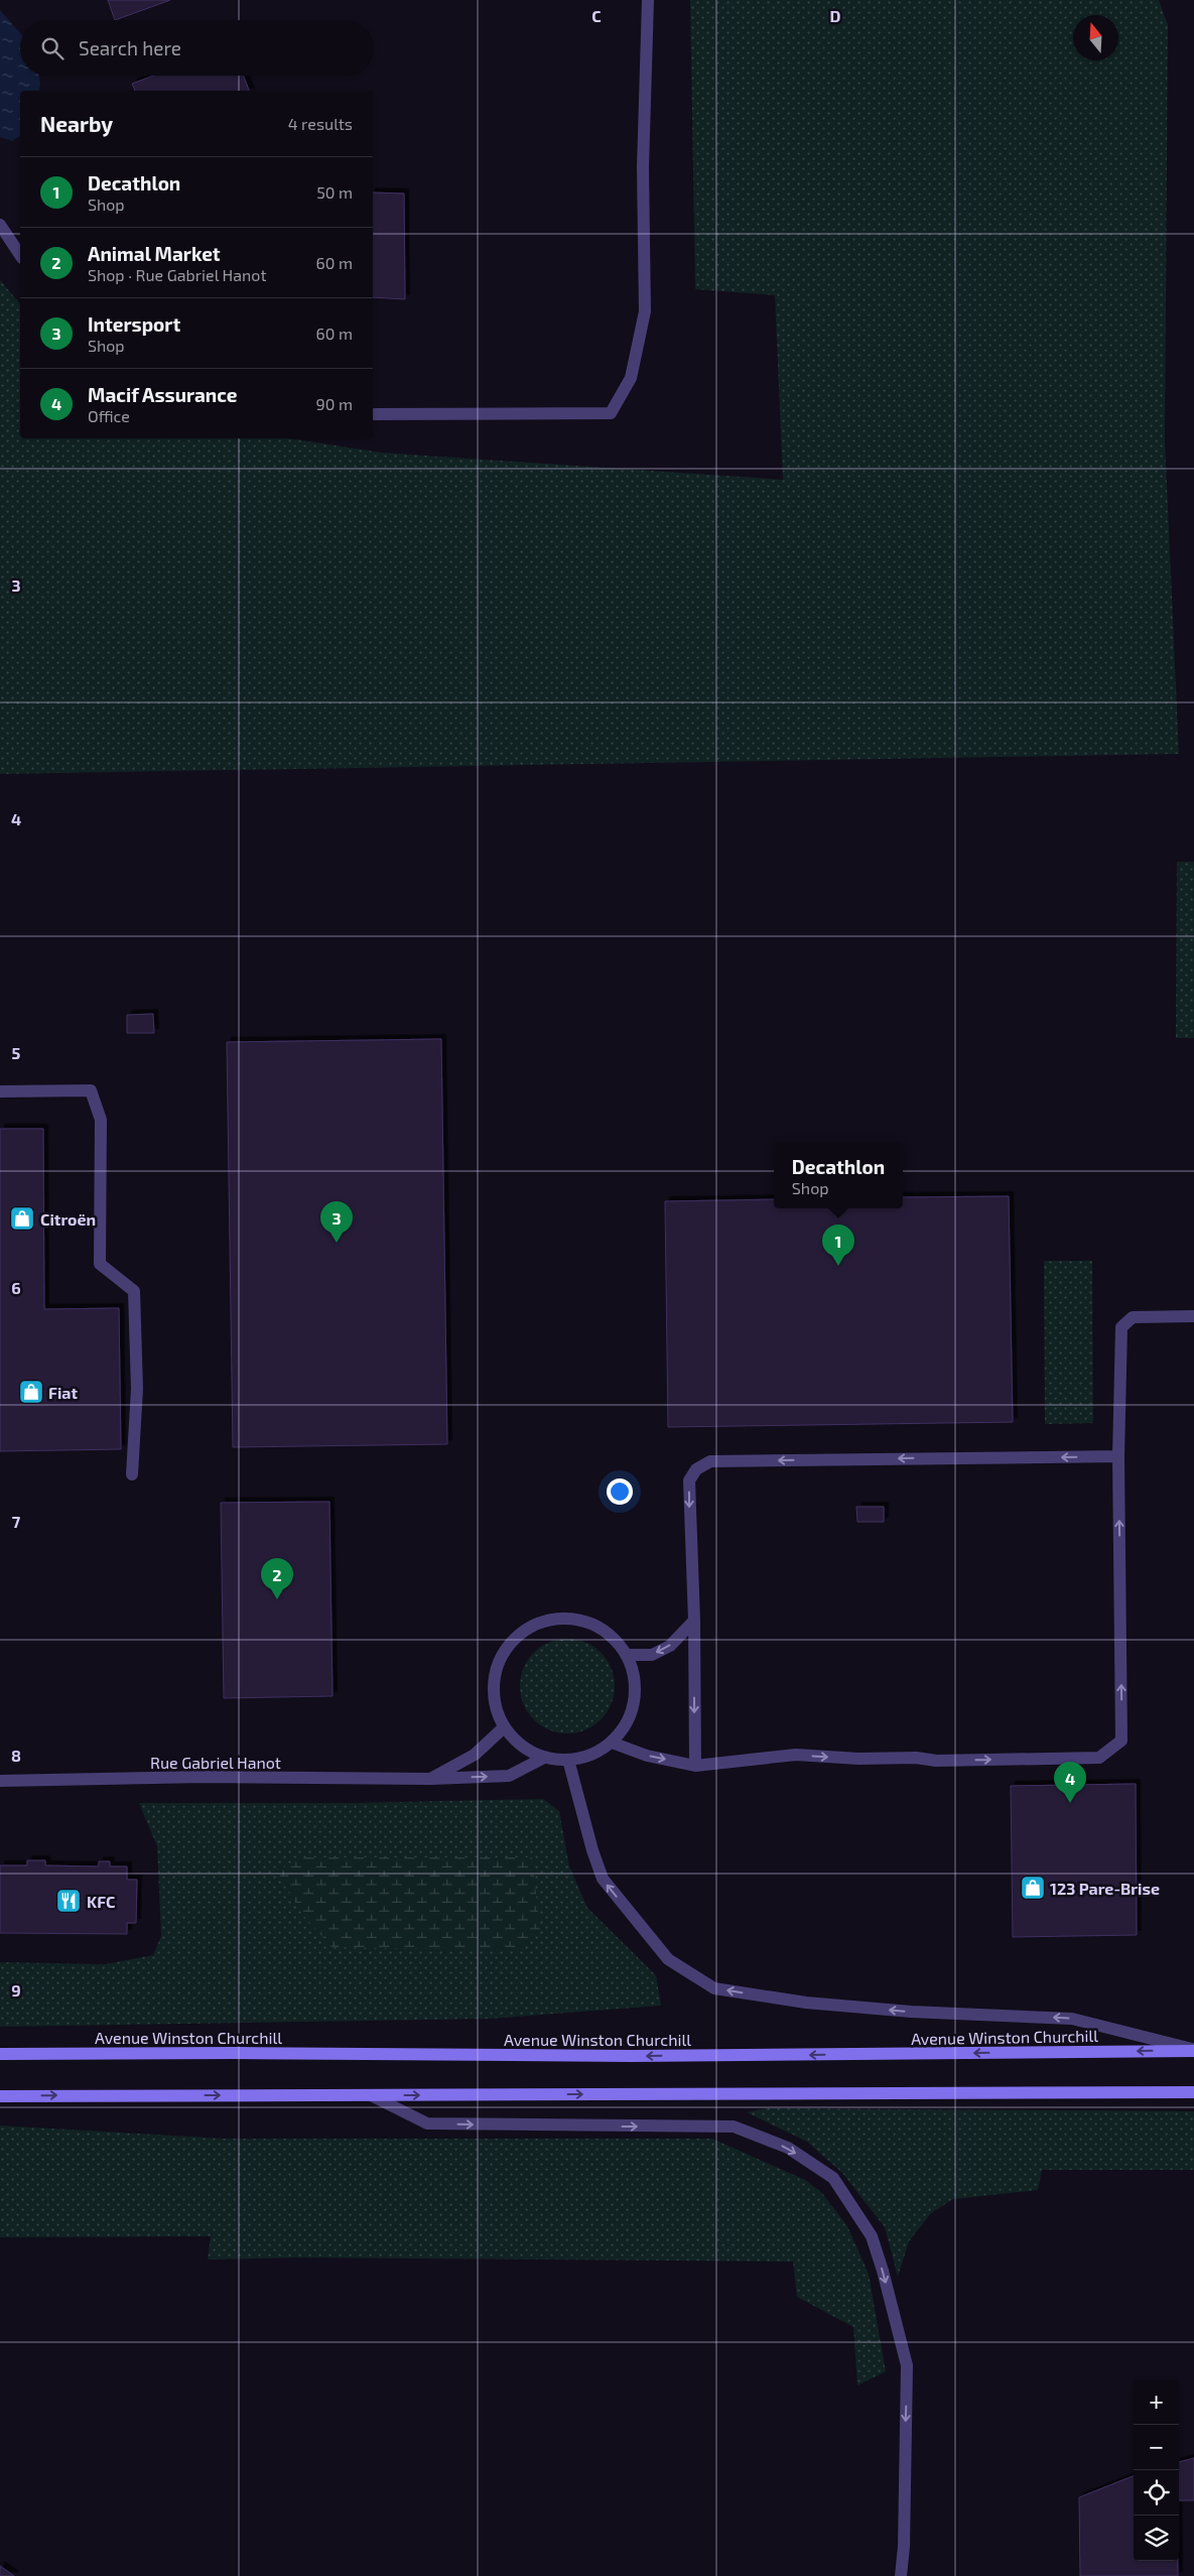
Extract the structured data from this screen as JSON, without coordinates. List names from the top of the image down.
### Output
{
  "streets": {
    "main road": ["Avenue Winston Churchill"],
    "street": ["Rue Gabriel Hanot"]
  },
  "places": {
    "shop": ["Citroën", "Fiat", "123 Pare-Brise"],
    "restaurant": ["KFC"]
  },
  "north": "top",
  "page": {
    "search": "Search here",
    "heading": ["Nearby", "4 results"],
    "list": [
      {
        "mark": "1",
        "name": "Decathlon",
        "note": "Shop",
        "value": "50 m"
      },
      {
        "mark": "2",
        "name": "Animal Market",
        "note": "Shop · Rue Gabriel Hanot",
        "value": "60 m"
      },
      {
        "mark": "3",
        "name": "Intersport",
        "note": "Shop",
        "value": "60 m"
      },
      {
        "mark": "4",
        "name": "Macif Assurance",
        "note": "Office",
        "value": "90 m"
      }
    ],
    "popup": ["Decathlon", "Shop"],
    "pins": [
      "3",
      "1",
      "2",
      "4"
    ],
    "map_buttons": ["+", "−"]
  },
  "grid": {
    "columns": ["C", "D"],
    "rows": [
      "3",
      "4",
      "5",
      "6",
      "7",
      "8",
      "9"
    ]
  }
}
